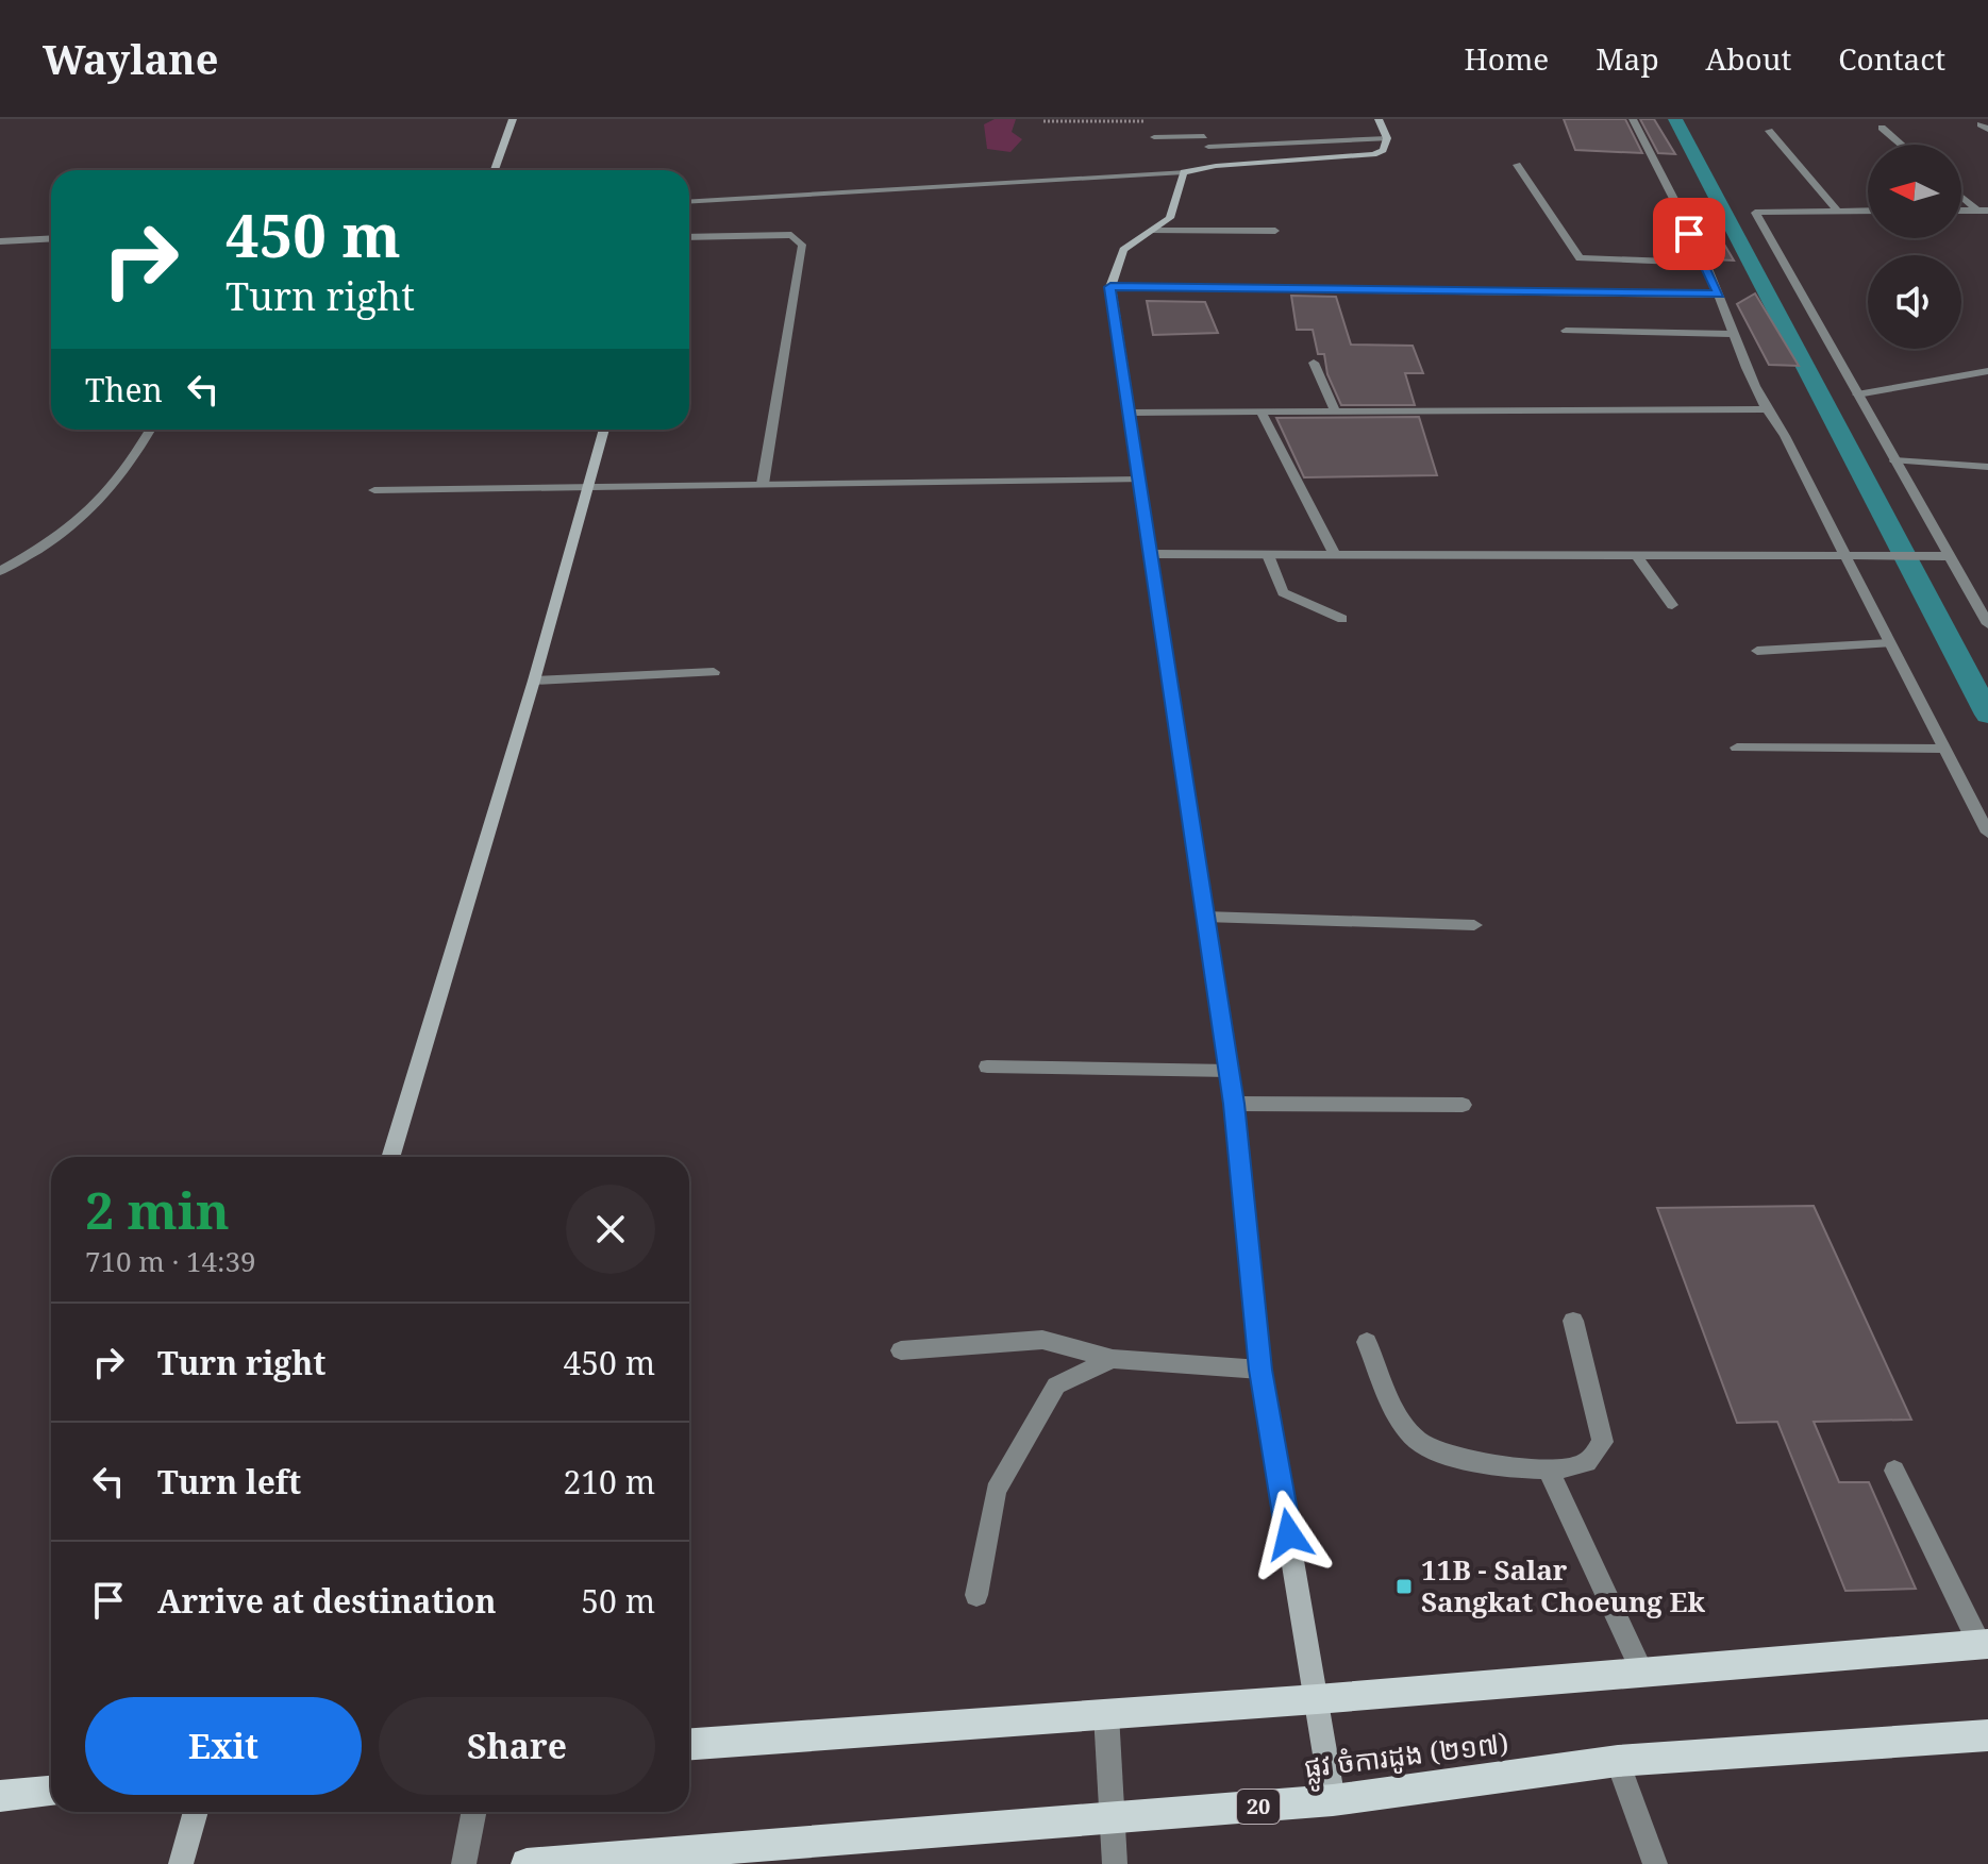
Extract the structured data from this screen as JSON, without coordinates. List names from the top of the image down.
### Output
{
  "streets": {
    "main road": ["ផ្លូវ ចំការដូង (២១៧)", "20"]
  },
  "places": {
    "transit": ["11B - Salar Sangkat Choeung Ek"]
  },
  "north": "left",
  "page": {
    "header": "Waylane",
    "nav": [
      "Home",
      "Map",
      "About",
      "Contact"
    ],
    "turn": ["450 m", "Turn right"],
    "then": "Then",
    "heading": ["2 min", "710 m · 14:39"],
    "list": [
      {
        "name": "Turn right",
        "value": "450 m"
      },
      {
        "name": "Turn left",
        "value": "210 m"
      },
      {
        "name": "Arrive at destination",
        "value": "50 m"
      }
    ],
    "buttons": ["Exit", "Share"]
  }
}
